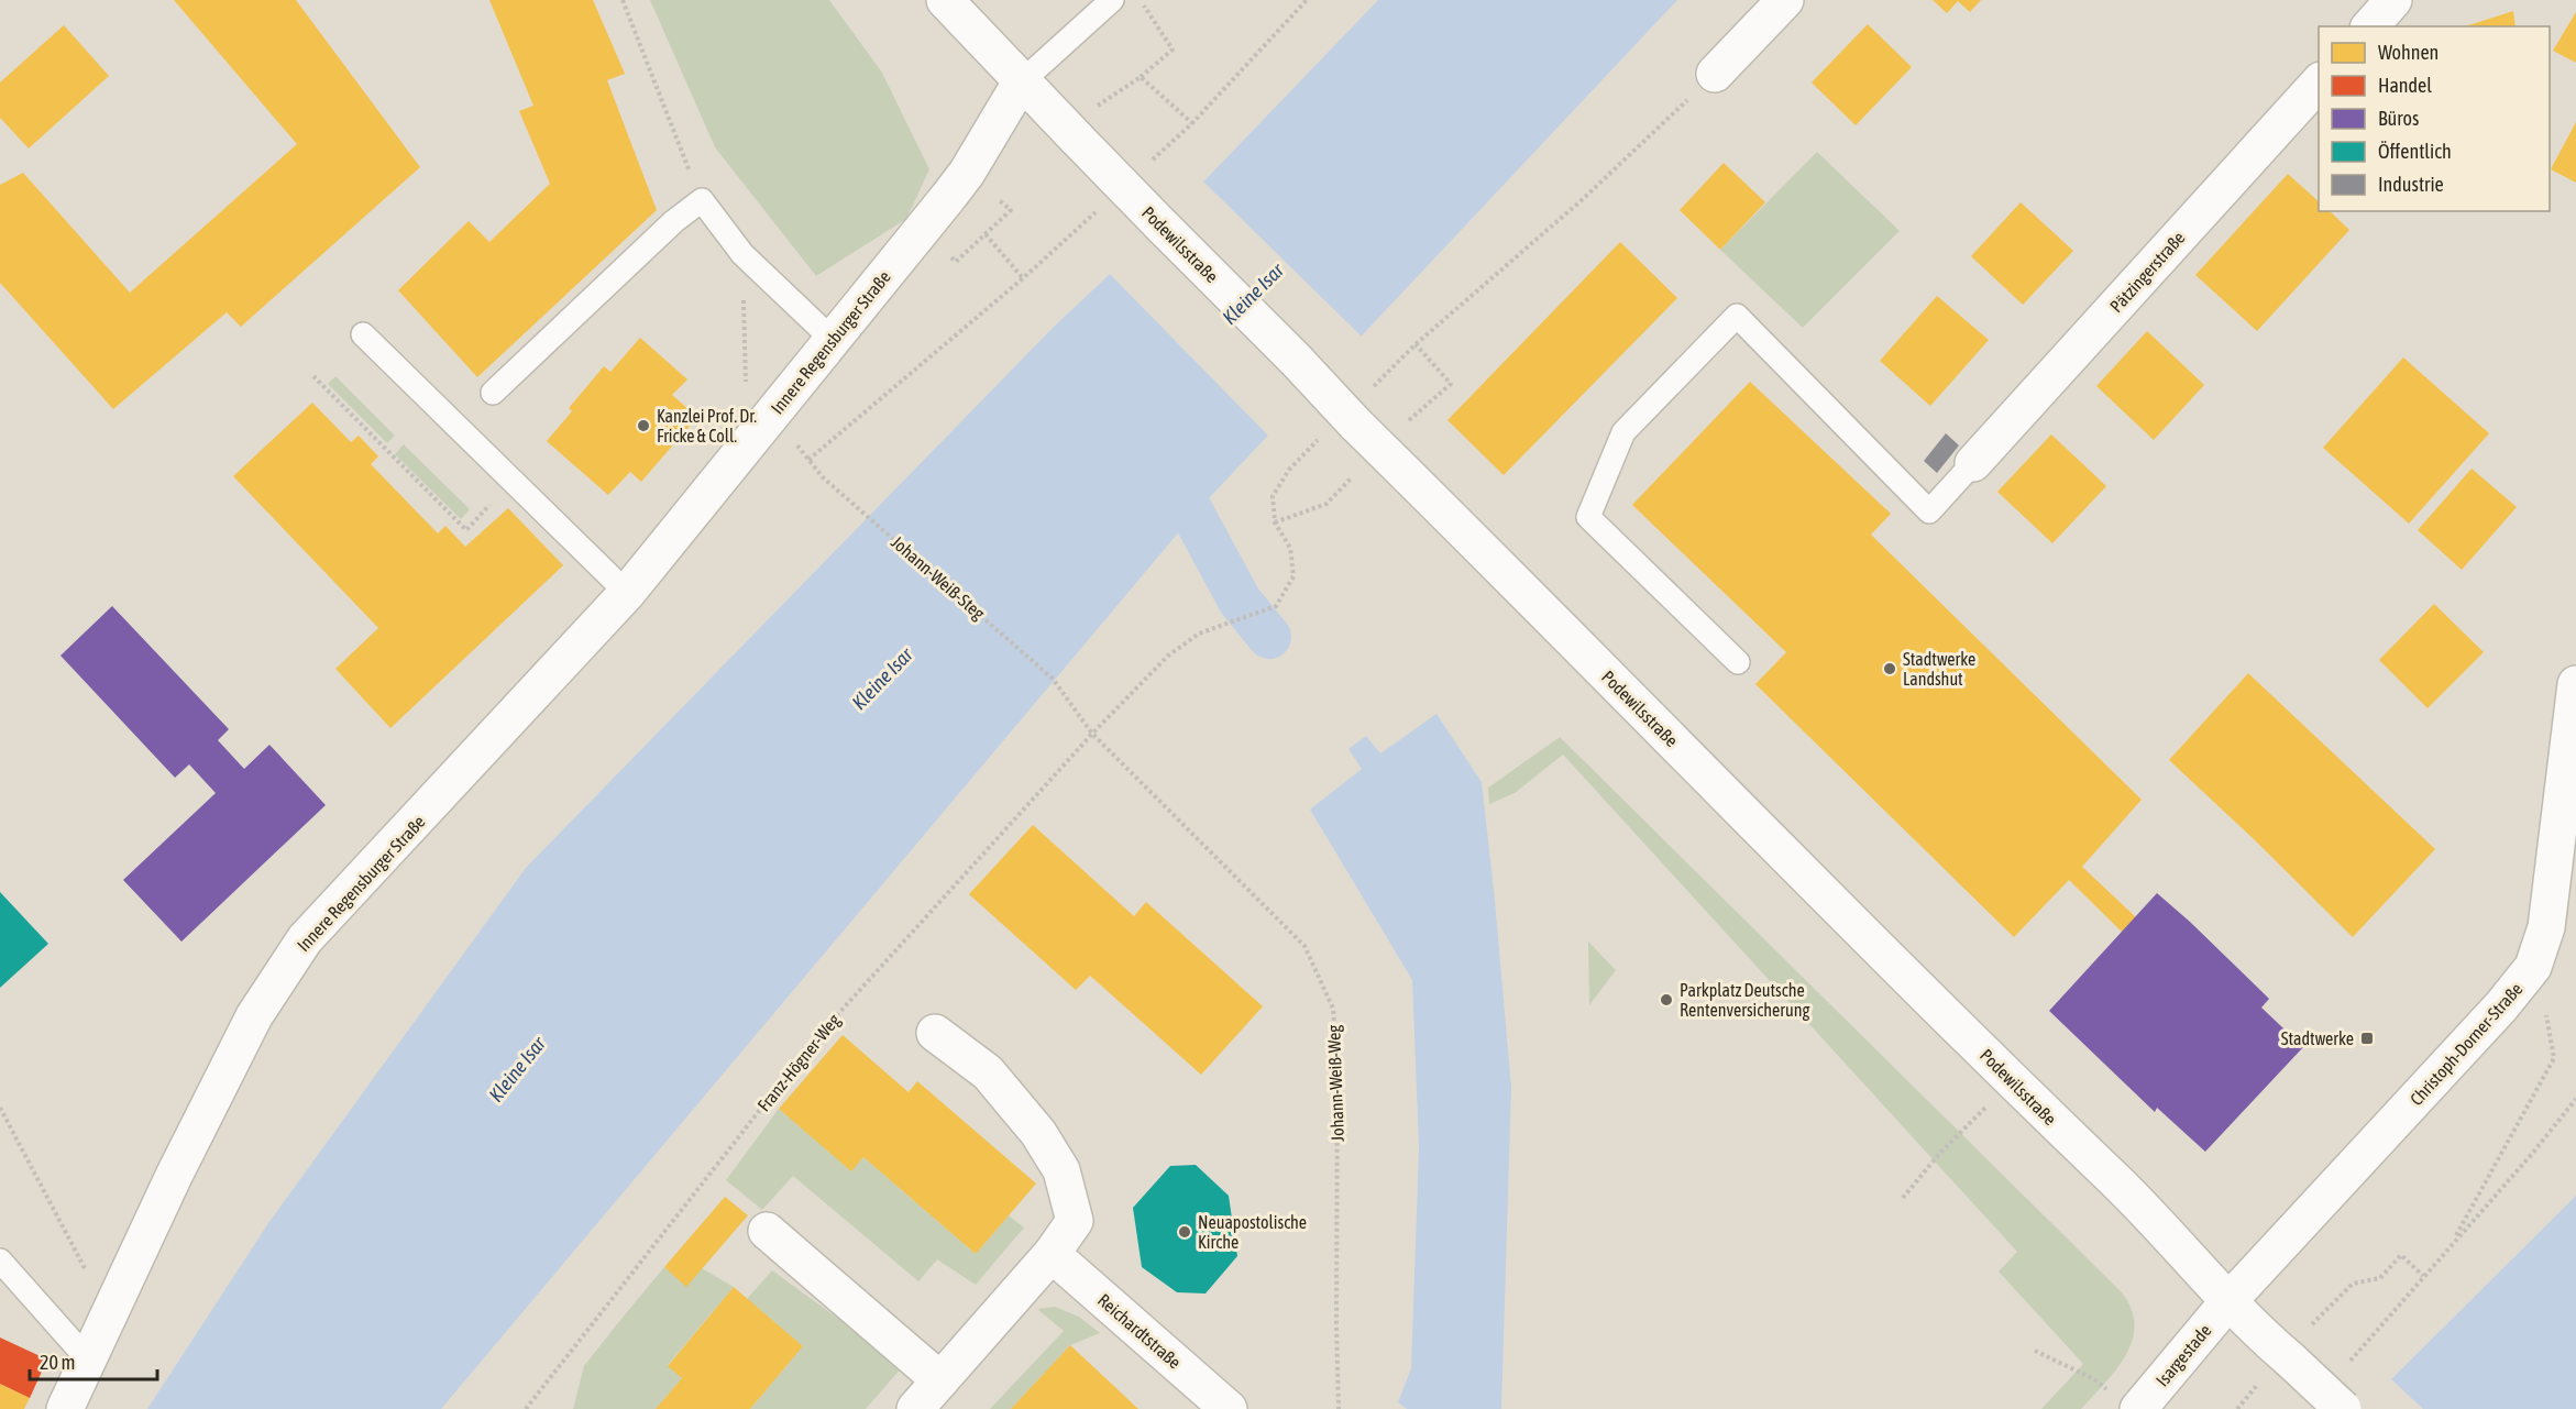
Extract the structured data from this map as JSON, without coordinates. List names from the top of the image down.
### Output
{
  "streets": {
    "street": [
      "Podewilsstraße",
      "Pätzingerstraße",
      "Innere Regensburger Straße",
      "Christoph-Dorner-Straße",
      "Reichardtstraße",
      "Isargestade"
    ],
    "path": ["Johann-Weiß-Steg", "Franz-Högner-Weg", "Johann-Weiß-Weg"]
  },
  "crossings": [
    ["Podewilsstraße", "Innere Regensburger Straße"],
    ["Podewilsstraße", "Christoph-Dorner-Straße"],
    ["Podewilsstraße", "Isargestade"],
    ["Johann-Weiß-Steg", "Franz-Högner-Weg"],
    ["Johann-Weiß-Steg", "Johann-Weiß-Weg"],
    ["Christoph-Dorner-Straße", "Isargestade"],
    ["Franz-Högner-Weg", "Johann-Weiß-Weg"]
  ],
  "water": ["Kleine Isar"],
  "places": {
    "other": [
      "Kanzlei Prof. Dr. Fricke & Coll.",
      "Stadtwerke Landshut",
      "Parkplatz Deutsche Rentenversicherung",
      "Neuapostolische Kirche"
    ],
    "transit": ["Stadtwerke"]
  },
  "legend": [
    "Wohnen",
    "Handel",
    "Büros",
    "Öffentlich",
    "Industrie"
  ],
  "scale_bar": "20 m"
}
